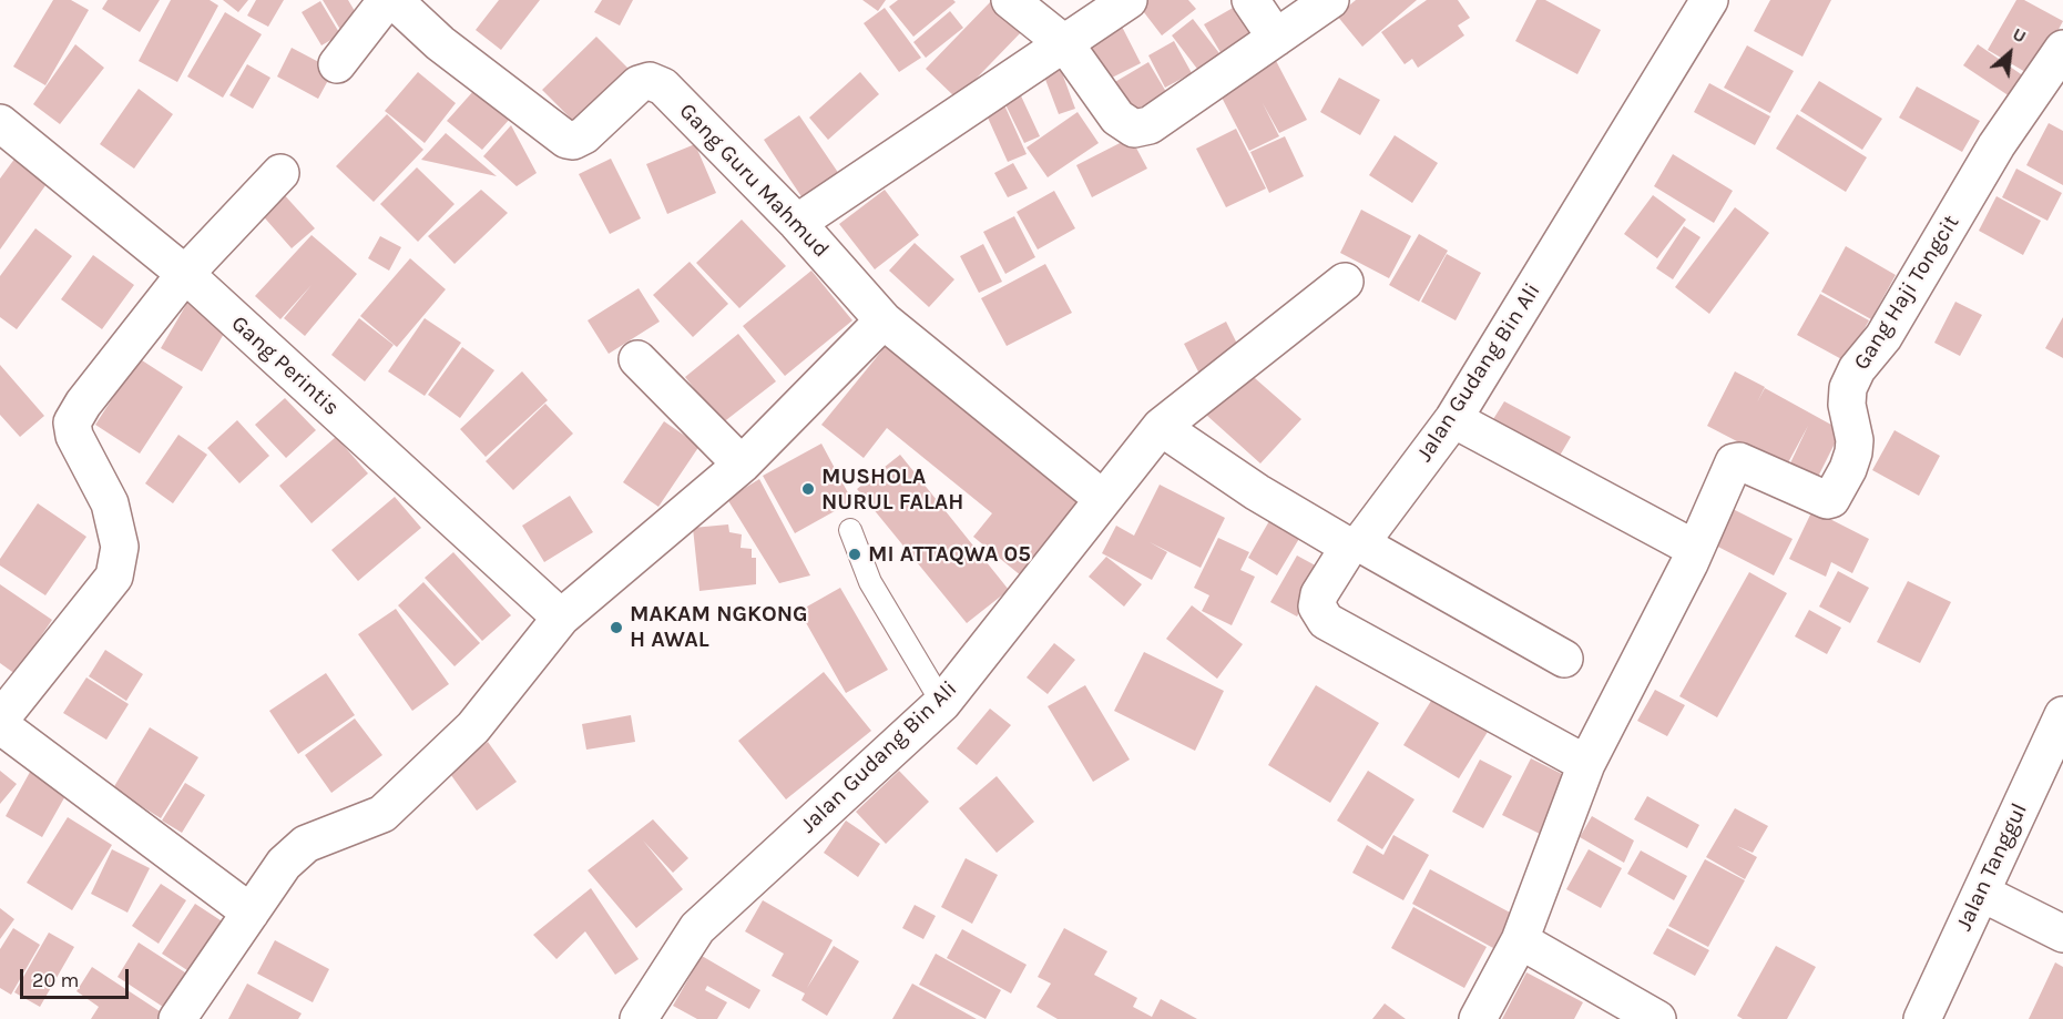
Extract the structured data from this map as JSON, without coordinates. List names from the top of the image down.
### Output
{
  "streets": {
    "street": [
      "Gang Guru Mahmud",
      "Gang Haji Tongcit",
      "Gang Perintis",
      "Jalan Gudang Bin Ali",
      "Jalan Tanggul"
    ]
  },
  "crossings": [
    ["Gang Guru Mahmud", "Jalan Gudang Bin Ali"],
    ["Gang Haji Tongcit", "Jalan Gudang Bin Ali"]
  ],
  "places": ["MUSHOLA NURUL FALAH", "MI ATTAQWA 05", "MAKAM NGKONG H AWAL"],
  "scale_bar": "20 m",
  "north": "top right"
}
